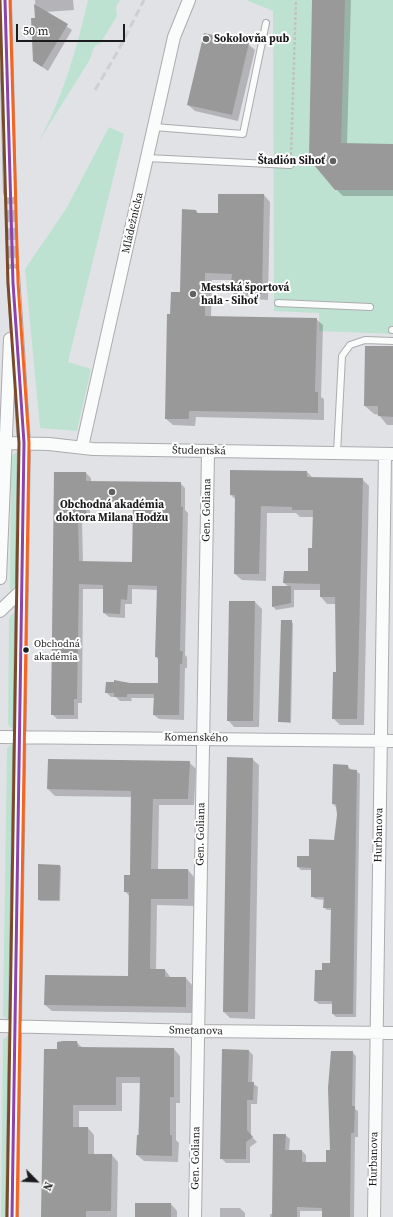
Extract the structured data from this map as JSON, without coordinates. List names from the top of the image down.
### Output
{
  "streets": {
    "street": [
      "Mládežnícka",
      "Študentská",
      "Gen. Goliana",
      "Komenského",
      "Hurbanova",
      "Smetanova"
    ]
  },
  "crossings": [
    ["Mládežnícka", "Študentská"],
    ["Študentská", "Gen. Goliana"],
    ["Študentská", "Hurbanova"],
    ["Gen. Goliana", "Komenského"],
    ["Gen. Goliana", "Smetanova"],
    ["Komenského", "Hurbanova"],
    ["Hurbanova", "Smetanova"]
  ],
  "places": [
    "Sokolovňa pub",
    "Štadión Sihoť",
    "Mestská športová hala - Sihoť",
    "Obchodná akadémia doktora Milana Hodžu",
    "Obchodná akadémia"
  ],
  "scale_bar": "50 m",
  "north": "bottom right"
}
